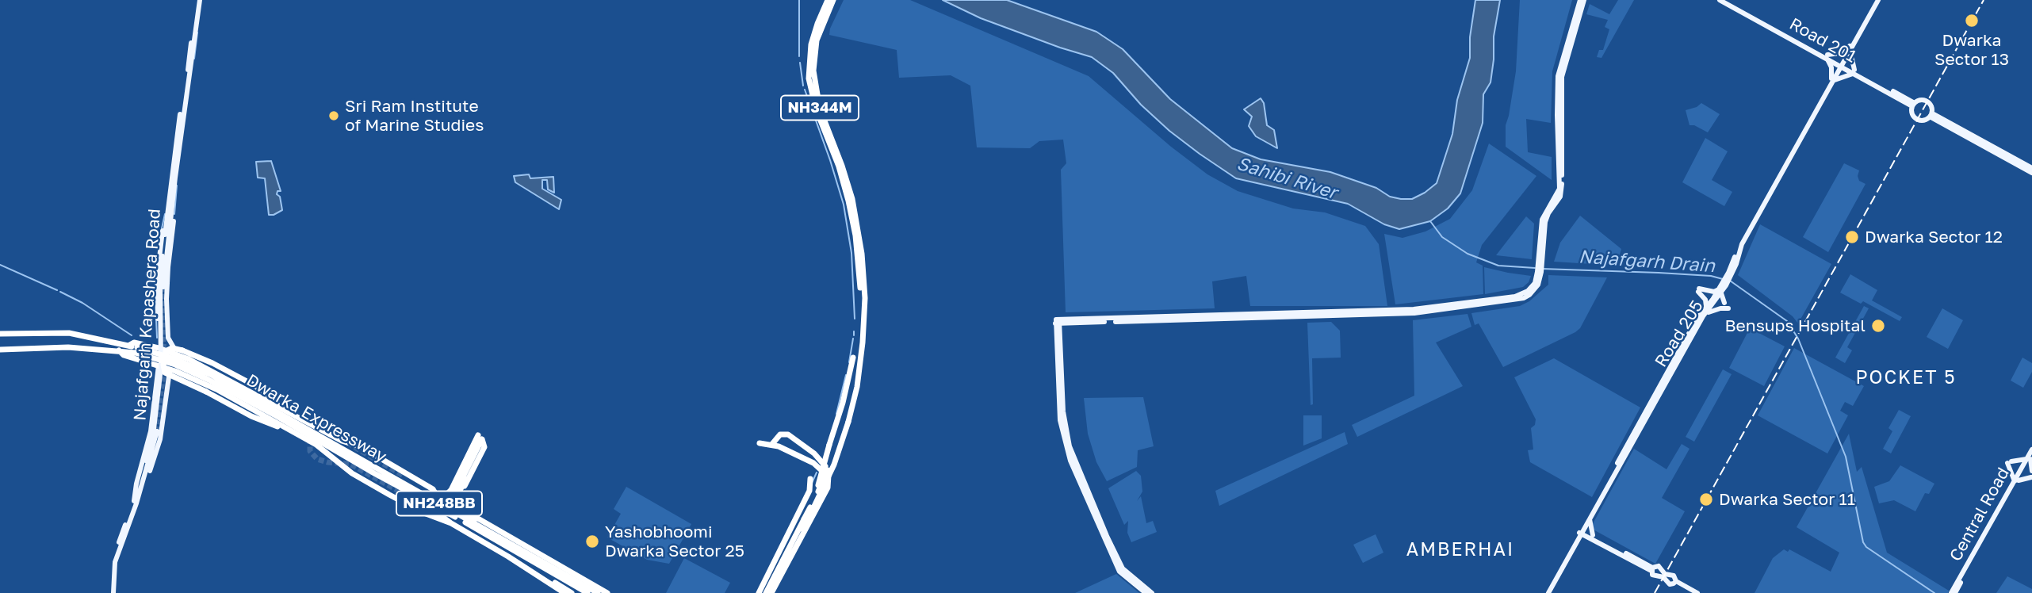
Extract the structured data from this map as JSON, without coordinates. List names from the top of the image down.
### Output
{
  "streets": {
    "highway": ["NH344M", "Dwarka Expressway", "NH248BB"],
    "main road": [
      "Road 201",
      "Najafgarh Kapashera Road",
      "Road 205",
      "Central Road"
    ]
  },
  "crossings": [
    ["Road 201", "Road 205"]
  ],
  "districts": ["POCKET 5", "AMBERHAI"],
  "water": ["Sahibi River", "Najafgarh Drain"],
  "places": [
    "Dwarka Sector 13",
    "Sri Ram Institute of Marine Studies",
    "Dwarka Sector 12",
    "Bensups Hospital",
    "Dwarka Sector 11",
    "Yashobhoomi Dwarka Sector 25"
  ]
}
